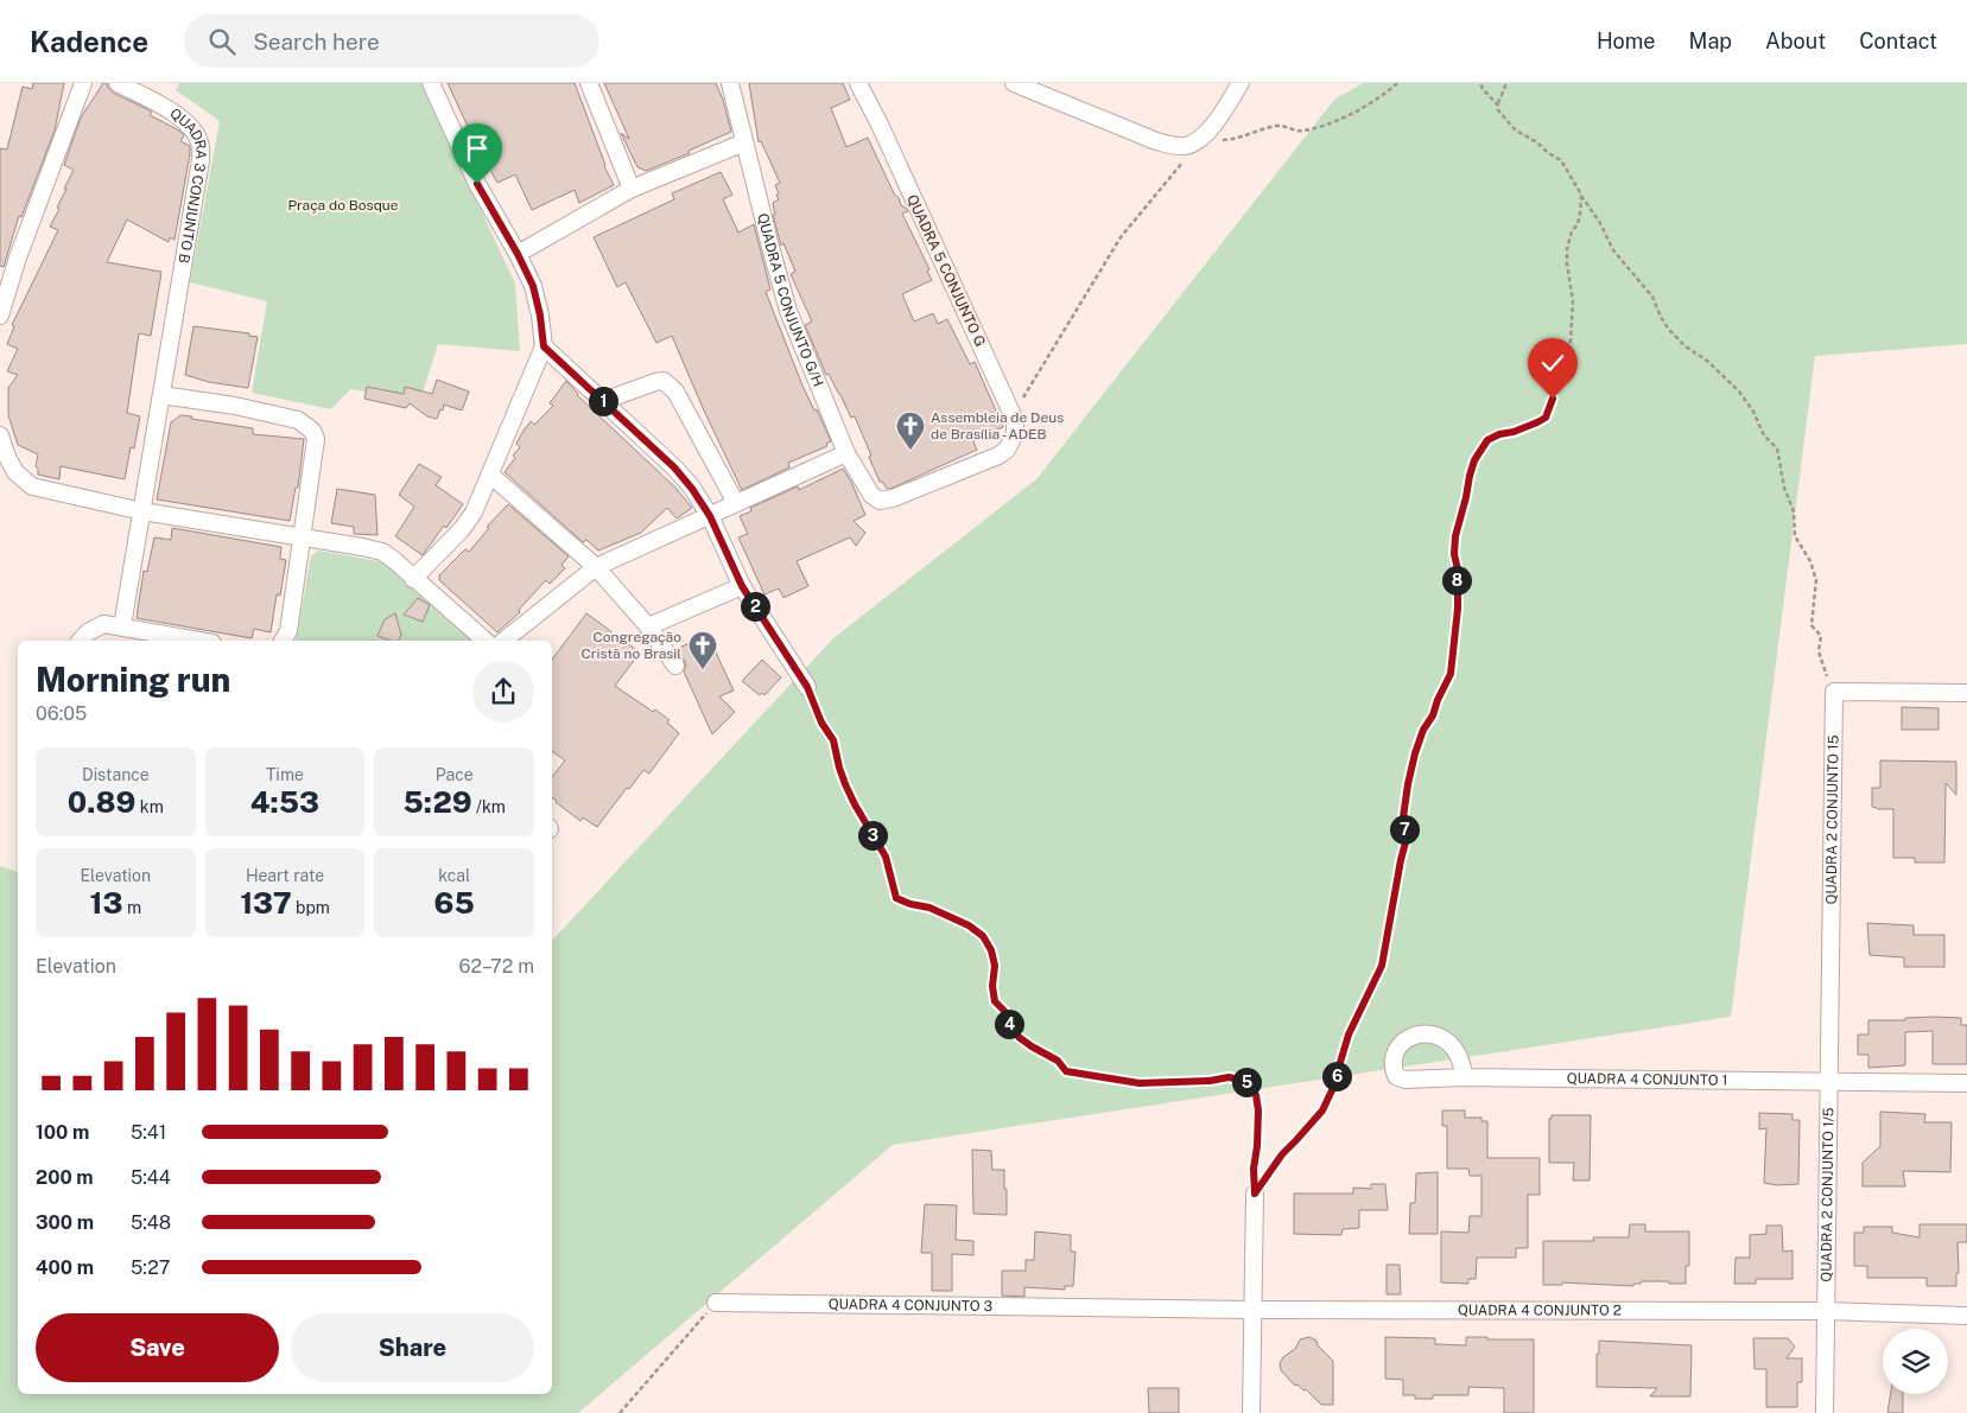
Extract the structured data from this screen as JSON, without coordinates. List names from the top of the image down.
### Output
{
  "streets": {
    "street": [
      "QUADRA 3 CONJUNTO B",
      "QUADRA 5 CONJUNTO G",
      "QUADRA 5 CONJUNTO G/H",
      "QUADRA 2 CONJUNTO 15",
      "QUADRA 4 CONJUNTO 1",
      "QUADRA 2 CONJUNTO 1/5",
      "QUADRA 4 CONJUNTO 3",
      "QUADRA 4 CONJUNTO 2"
    ]
  },
  "crossings": [
    ["QUADRA 5 CONJUNTO G", "QUADRA 5 CONJUNTO G/H"],
    ["QUADRA 2 CONJUNTO 15", "QUADRA 4 CONJUNTO 1"],
    ["QUADRA 2 CONJUNTO 15", "QUADRA 2 CONJUNTO 1/5"],
    ["QUADRA 4 CONJUNTO 1", "QUADRA 2 CONJUNTO 1/5"],
    ["QUADRA 2 CONJUNTO 1/5", "QUADRA 4 CONJUNTO 2"],
    ["QUADRA 4 CONJUNTO 3", "QUADRA 4 CONJUNTO 2"]
  ],
  "parks": ["Praça do Bosque"],
  "places": {
    "church": ["Assembleia de Deus de Brasília - ADEB", "Congregação Cristã no Brasil"]
  },
  "page": {
    "header": "Kadence",
    "search": "Search here",
    "nav": [
      "Home",
      "Map",
      "About",
      "Contact"
    ],
    "pins": [
      "1",
      "8",
      "2",
      "7",
      "3",
      "4",
      "6",
      "5"
    ],
    "heading": ["Morning run", "06:05"],
    "stats": [
      ["Distance", "0.89 km"],
      ["Time", "4:53"],
      ["Pace", "5:29 /km"],
      ["Elevation", "13 m"],
      ["Heart rate", "137 bpm"],
      ["kcal", "65"]
    ],
    "chart": ["Elevation", "62–72 m"],
    "list": [
      {
        "name": "100 m",
        "note": "5:41"
      },
      {
        "name": "200 m",
        "note": "5:44"
      },
      {
        "name": "300 m",
        "note": "5:48"
      },
      {
        "name": "400 m",
        "note": "5:27"
      }
    ],
    "buttons": ["Save", "Share"]
  }
}
